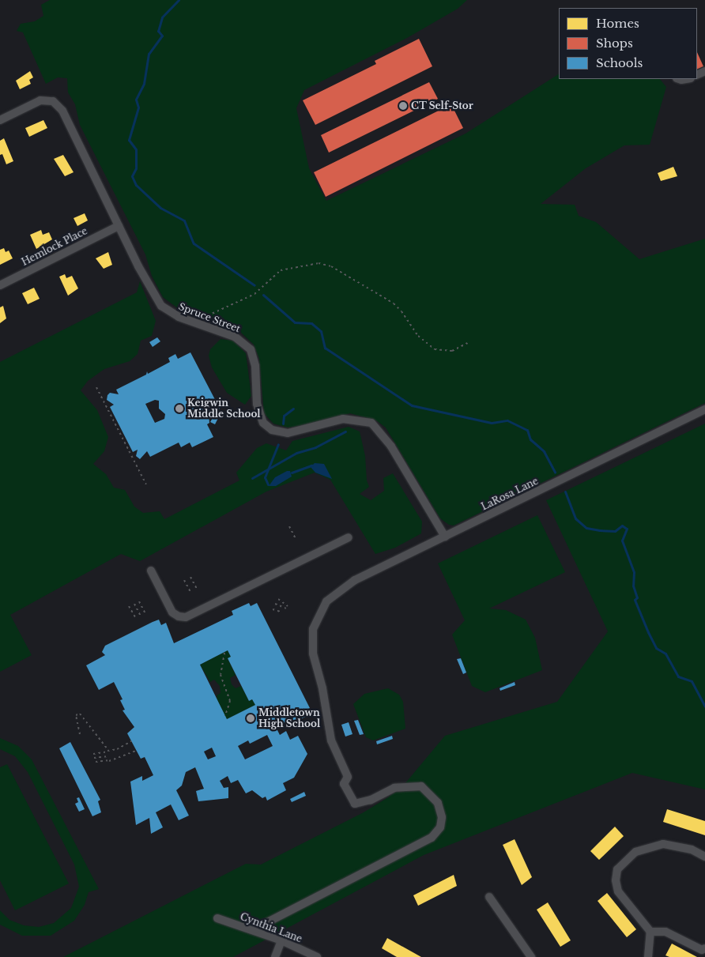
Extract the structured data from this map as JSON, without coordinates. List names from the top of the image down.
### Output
{
  "streets": {
    "street": [
      "Hemlock Place",
      "Spruce Street",
      "LaRosa Lane",
      "Cynthia Lane"
    ]
  },
  "crossings": [
    ["Hemlock Place", "Spruce Street"],
    ["Spruce Street", "LaRosa Lane"],
    ["LaRosa Lane", "Cynthia Lane"]
  ],
  "places": ["CT Self-Stor", "Keigwin Middle School", "Middletown High School"],
  "legend": ["Homes", "Shops", "Schools"]
}
